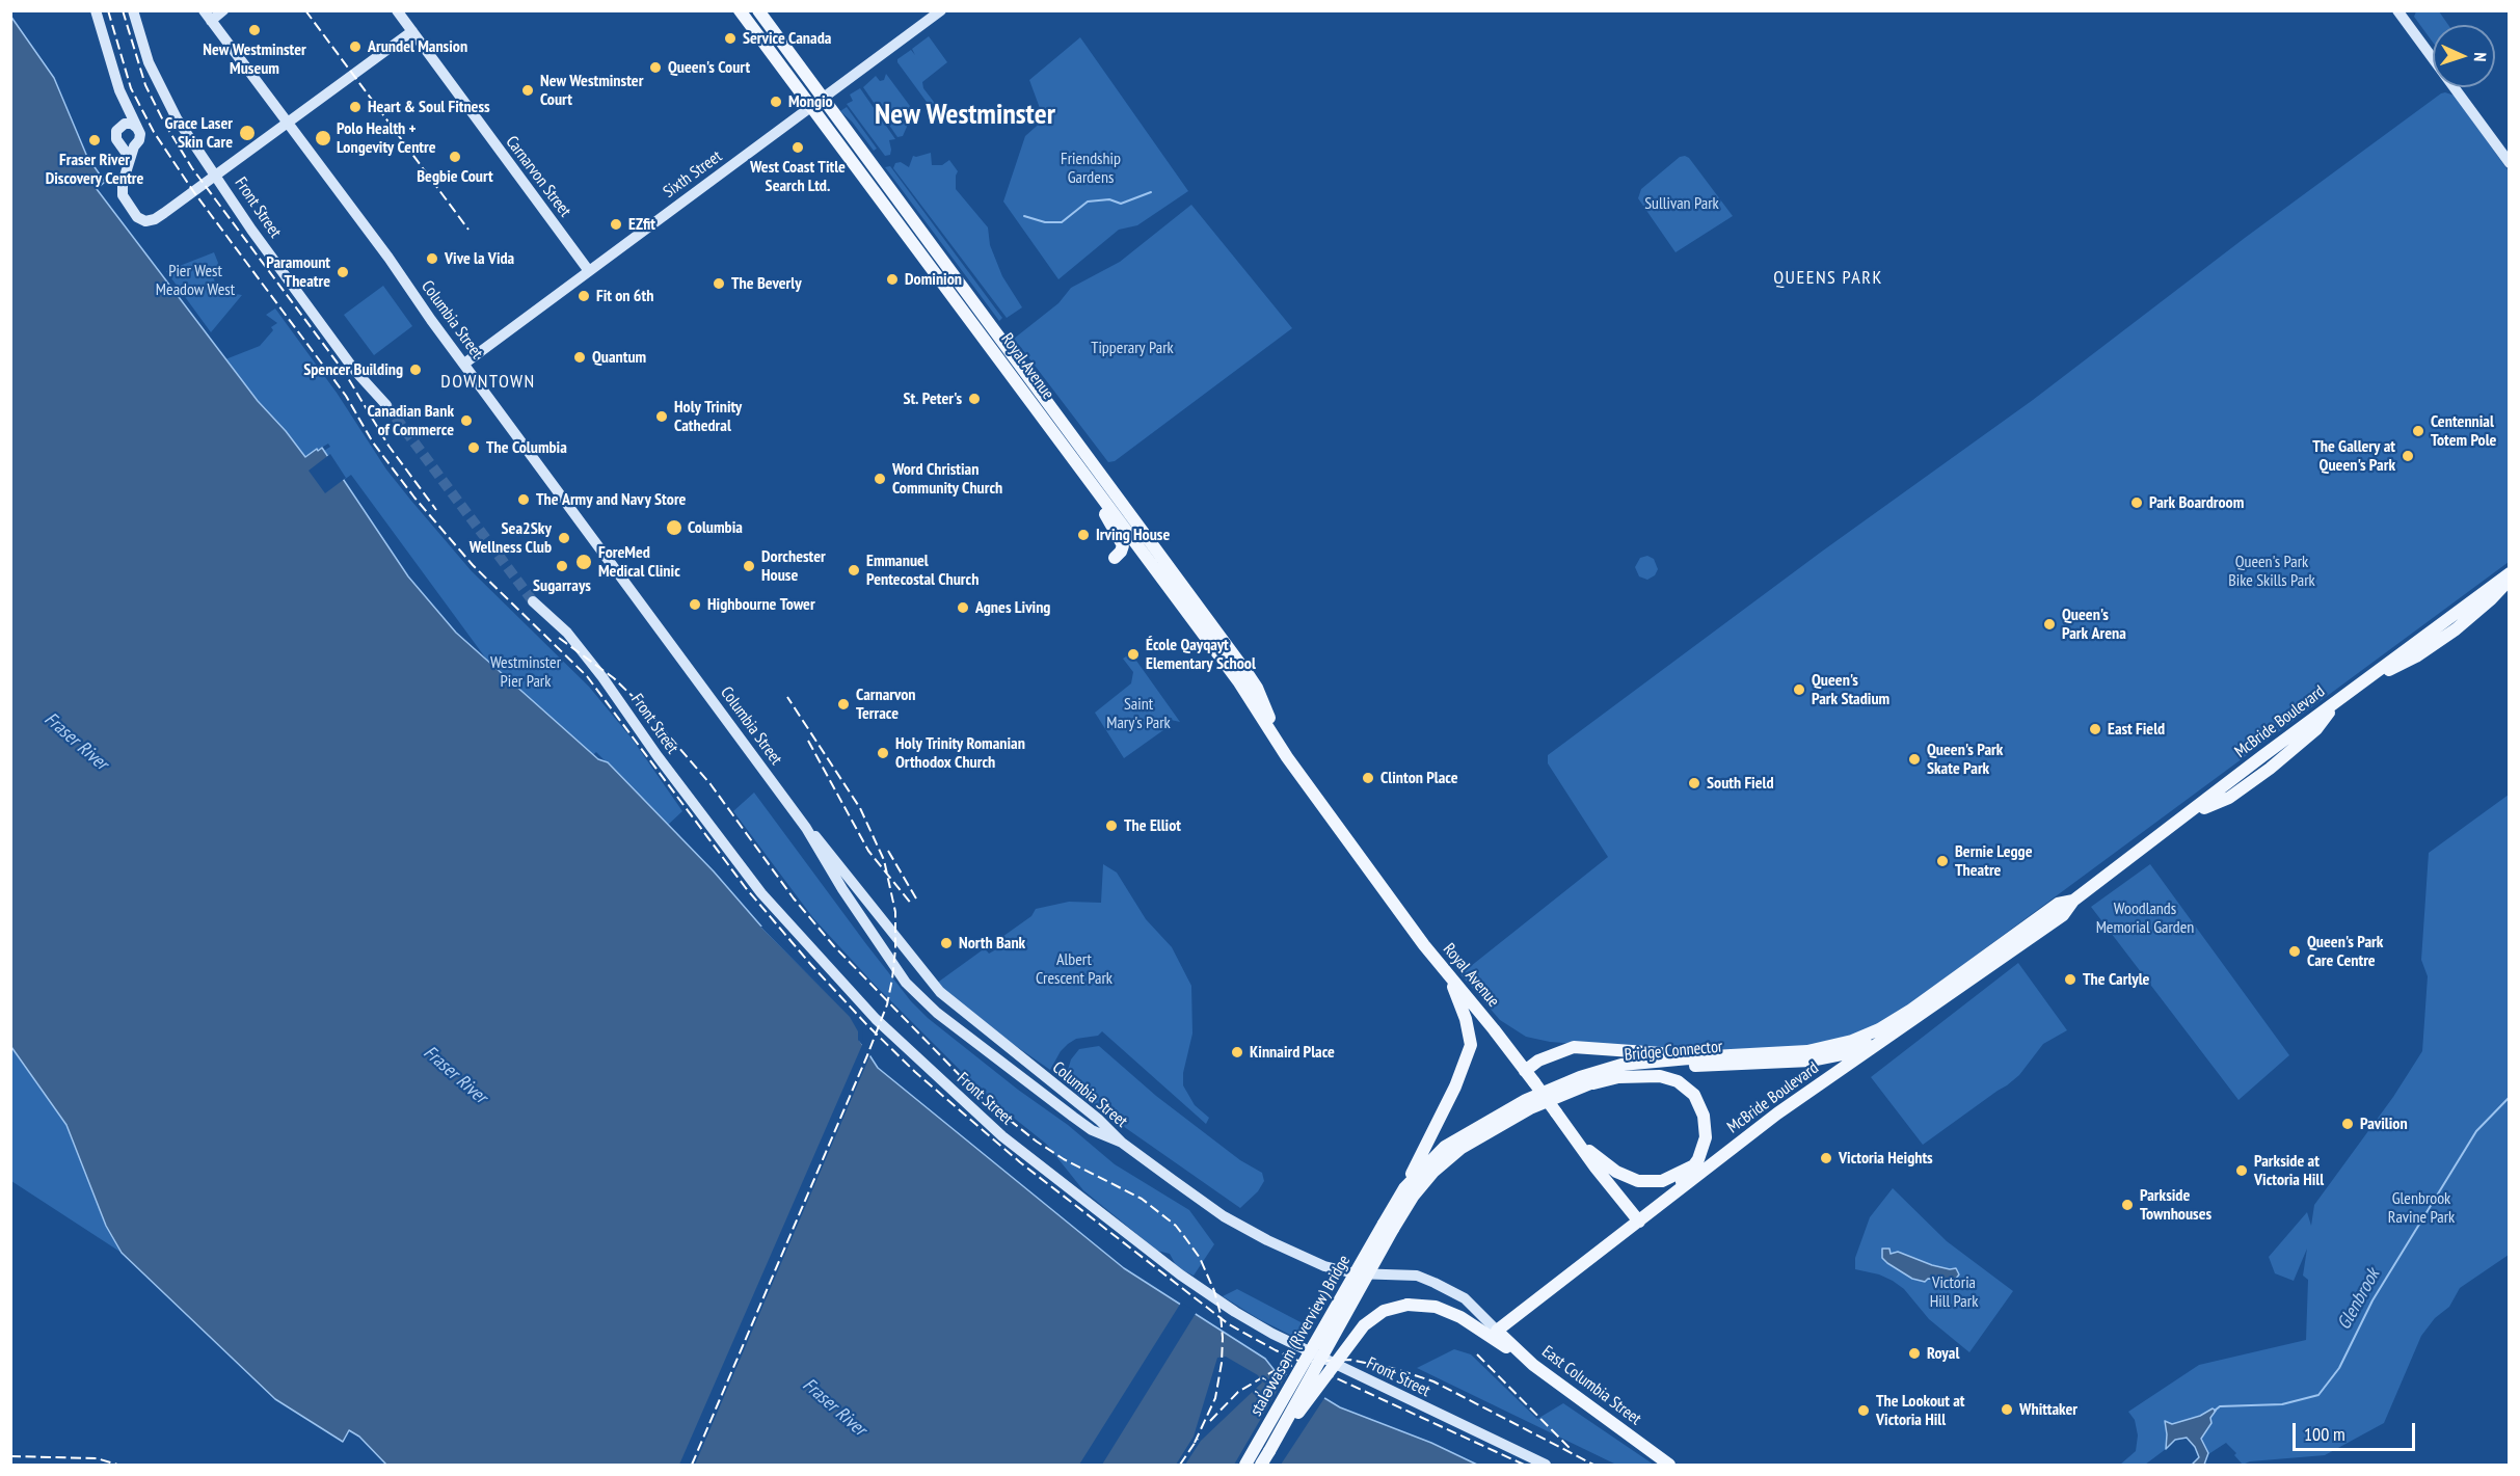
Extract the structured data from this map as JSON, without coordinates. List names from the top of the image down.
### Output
{
  "streets": {
    "main road": [
      "Royal Avenue",
      "McBride Boulevard",
      "Bridge Connector",
      "stal̕əw̓asəm (Riverview) Bridge",
      "East Columbia Street"
    ],
    "street": [
      "Sixth Street",
      "Carnarvon Street",
      "Front Street",
      "Columbia Street"
    ]
  },
  "crossings": [
    ["Sixth Street", "Carnarvon Street"],
    ["Sixth Street", "Columbia Street"],
    ["Sixth Street", "Royal Avenue"],
    ["Columbia Street", "McBride Boulevard"],
    ["Columbia Street", "East Columbia Street"],
    ["Royal Avenue", "McBride Boulevard"],
    ["McBride Boulevard", "Bridge Connector"],
    ["McBride Boulevard", "East Columbia Street"],
    ["Bridge Connector", "stal̕əw̓asəm (Riverview) Bridge"]
  ],
  "districts": ["New Westminster", "QUEENS PARK", "DOWNTOWN"],
  "water": ["Fraser River", "Glenbrook"],
  "parks": [
    "Friendship Gardens",
    "Sullivan Park",
    "Pier West Meadow West",
    "Tipperary Park",
    "Queen's Park Bike Skills Park",
    "Westminster Pier Park",
    "Saint Mary's Park",
    "Woodlands Memorial Garden",
    "Albert Crescent Park",
    "Glenbrook Ravine Park",
    "Victoria Hill Park"
  ],
  "places": [
    "New Westminster Museum",
    "Service Canada",
    "Arundel Mansion",
    "Queen's Court",
    "New Westminster Court",
    "Mongio",
    "Heart & Soul Fitness",
    "Grace Laser Skin Care",
    "Polo Health + Longevity Centre",
    "Fraser River Discovery Centre",
    "West Coast Title Search Ltd.",
    "Begbie Court",
    "EZfit",
    "Vive la Vida",
    "Paramount Theatre",
    "Dominion",
    "The Beverly",
    "Fit on 6th",
    "Quantum",
    "Spencer Building",
    "St. Peter's",
    "Holy Trinity Cathedral",
    "Canadian Bank of Commerce",
    "Centennial Totem Pole",
    "The Columbia",
    "The Gallery at Queen's Park",
    "Word Christian Community Church",
    "The Army and Navy Store",
    "Park Boardroom",
    "Columbia",
    "Irving House",
    "Sea2Sky Wellness Club",
    "ForeMed Medical Clinic",
    "Sugarrays",
    "Dorchester House",
    "Emmanuel Pentecostal Church",
    "Highbourne Tower",
    "Agnes Living",
    "Queen's Park Arena",
    "École Qayqayt Elementary School",
    "Queen's Park Stadium",
    "Carnarvon Terrace",
    "East Field",
    "Holy Trinity Romanian Orthodox Church",
    "Queen's Park Skate Park",
    "Clinton Place",
    "South Field",
    "The Elliot",
    "Bernie Legge Theatre",
    "North Bank",
    "Queen's Park Care Centre",
    "The Carlyle",
    "Kinnaird Place",
    "Pavilion",
    "Victoria Heights",
    "Parkside at Victoria Hill",
    "Parkside Townhouses",
    "Royal",
    "Whittaker",
    "The Lookout at Victoria Hill"
  ],
  "scale_bar": "100 m",
  "north": "right"
}
